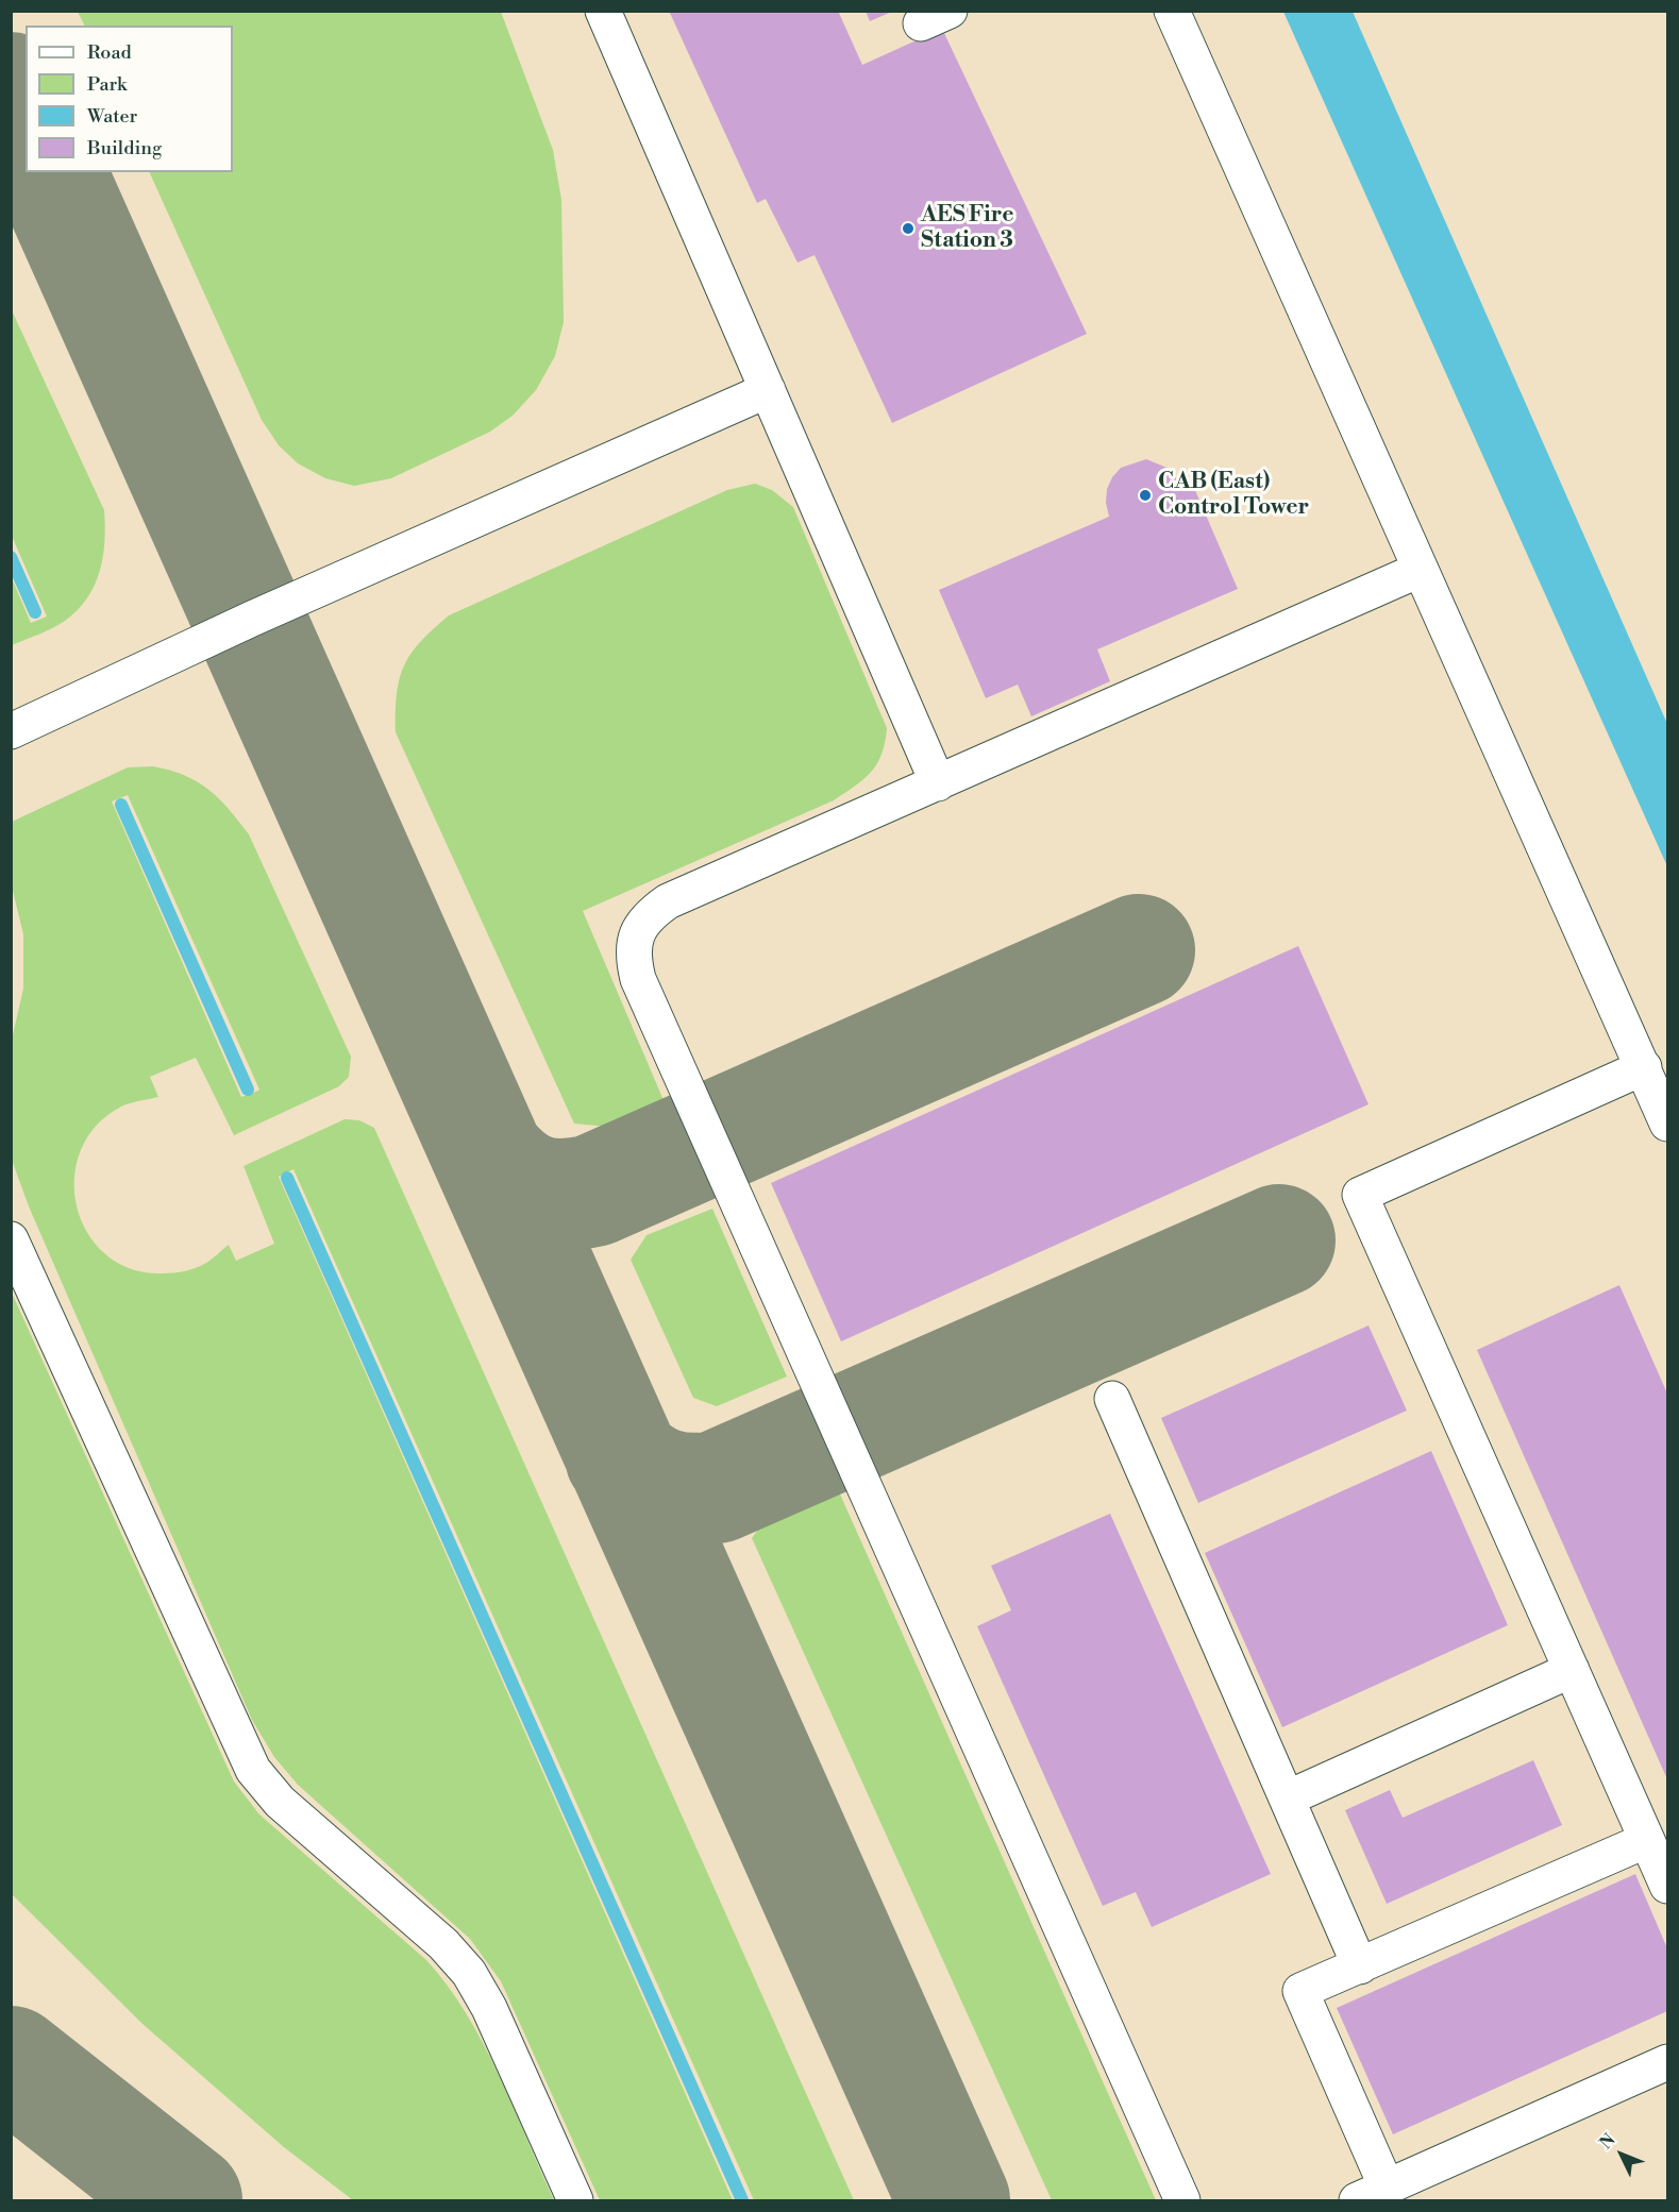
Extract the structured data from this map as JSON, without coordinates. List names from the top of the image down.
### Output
{
  "places": ["AES Fire Station 3", "CAB (East) Control Tower"],
  "legend": [
    "Road",
    "Park",
    "Water",
    "Building"
  ],
  "north": "top left"
}
